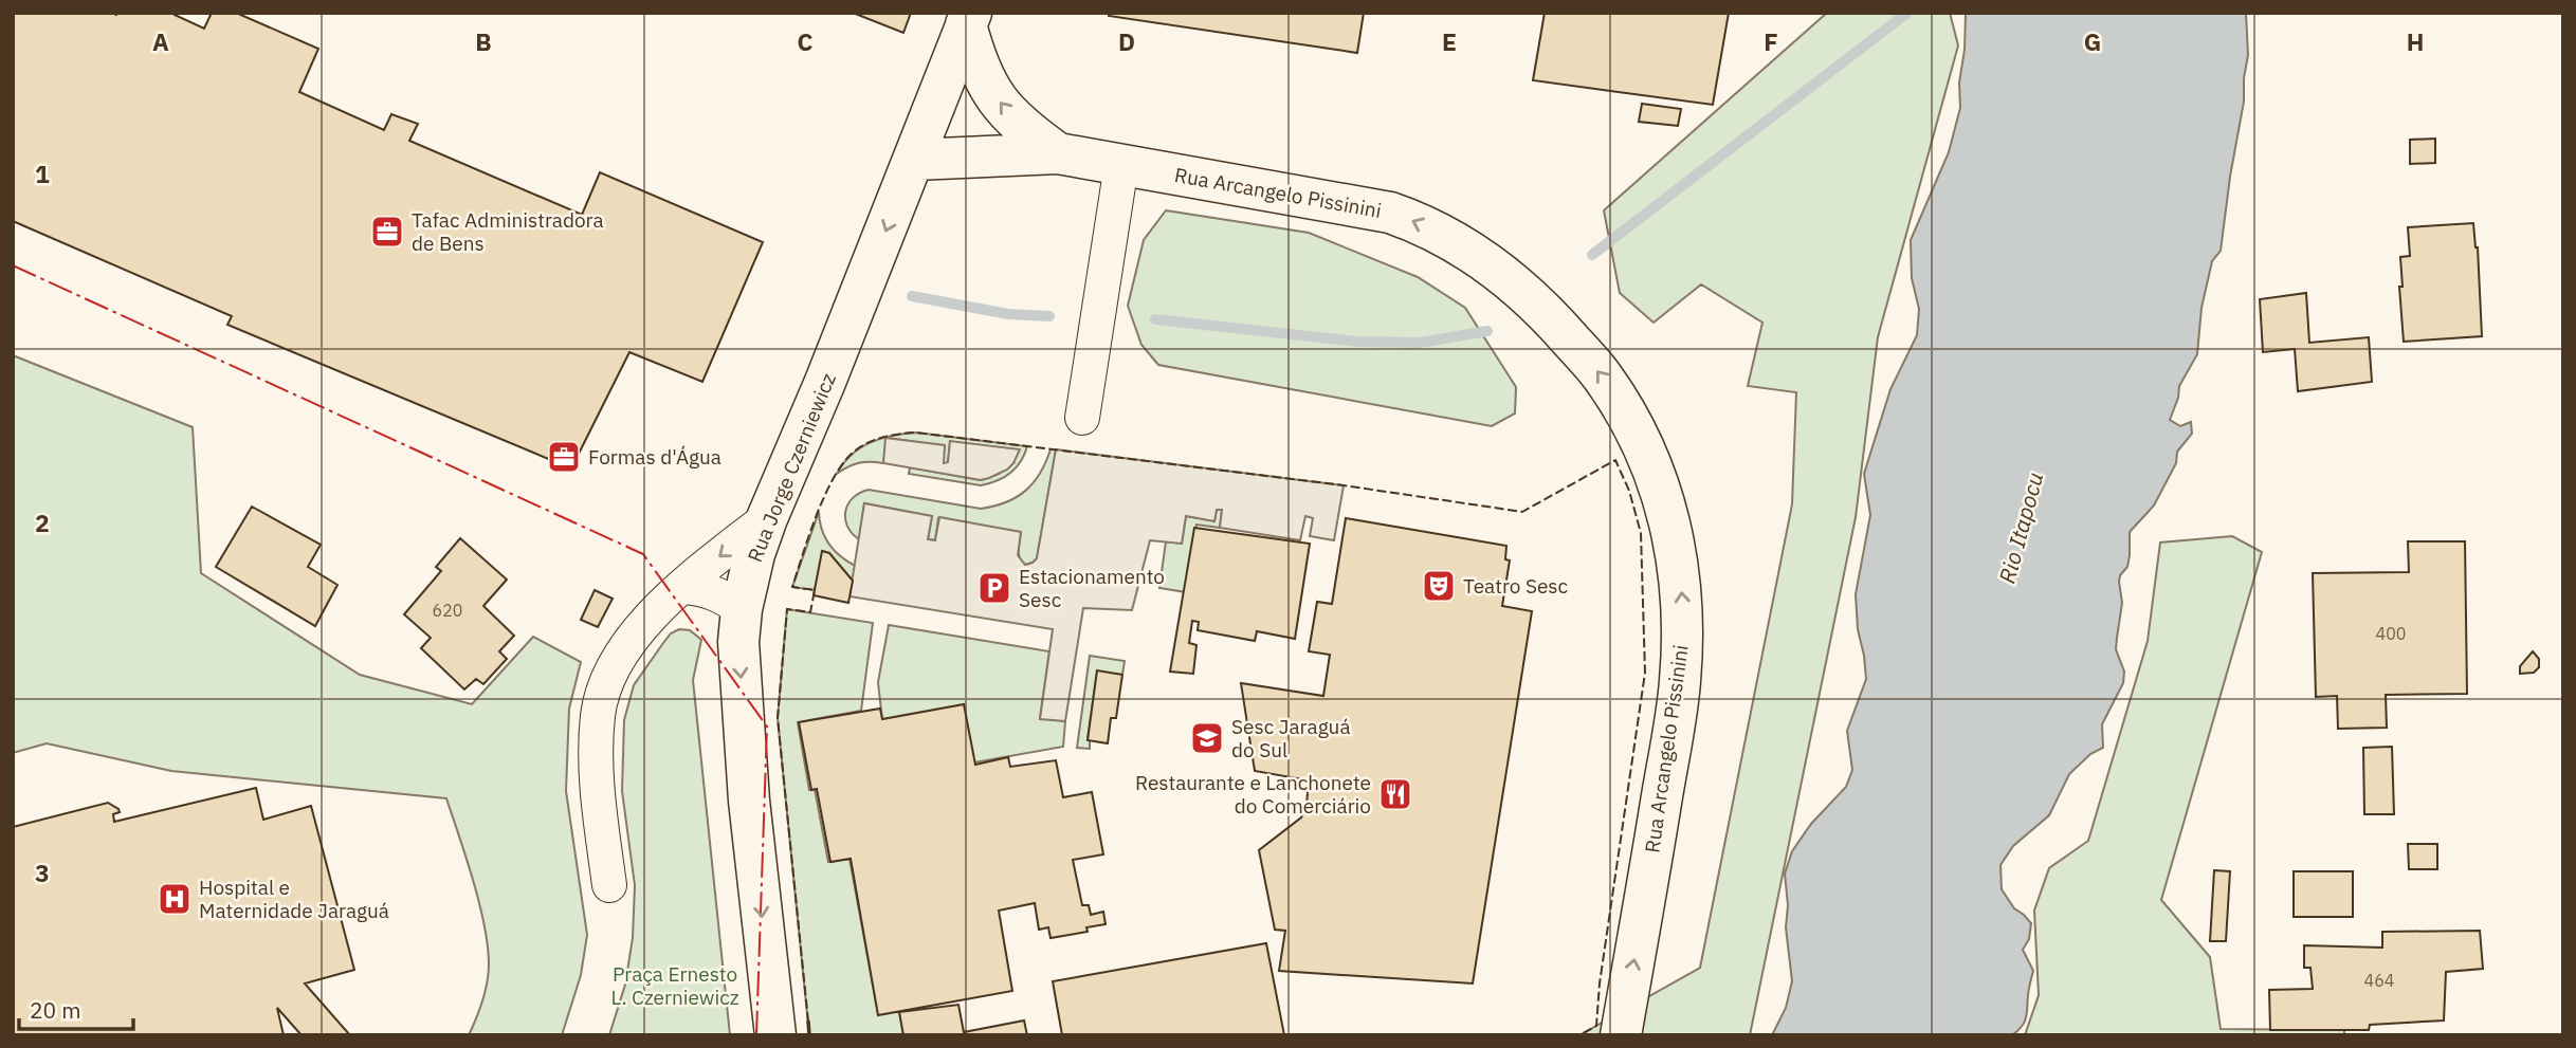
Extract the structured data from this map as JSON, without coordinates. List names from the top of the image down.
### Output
{
  "streets": {
    "main road": ["Rua Arcangelo Pissinini", "Rua Jorge Czerniewicz"]
  },
  "crossings": [
    ["Rua Arcangelo Pissinini", "Rua Jorge Czerniewicz"]
  ],
  "one_way": ["Rua Arcangelo Pissinini", "Rua Jorge Czerniewicz"],
  "water": ["Rio Itapocu"],
  "parks": ["Praça Ernesto L. Czerniewicz"],
  "places": {
    "office": ["Tafac Administradora de Bens", "Formas d'Água"],
    "theatre": ["Teatro Sesc"],
    "parking": ["Estacionamento Sesc"],
    "school or university": ["Sesc Jaraguá do Sul"],
    "restaurant": ["Restaurante e Lanchonete do Comerciário"],
    "hospital": ["Hospital e Maternidade Jaraguá"]
  },
  "house_numbers": ["620", "400", "464"],
  "scale_bar": "20 m",
  "grid": {
    "columns": [
      "A",
      "B",
      "C",
      "D",
      "E",
      "F",
      "G",
      "H"
    ],
    "rows": ["1", "2", "3"]
  }
}
